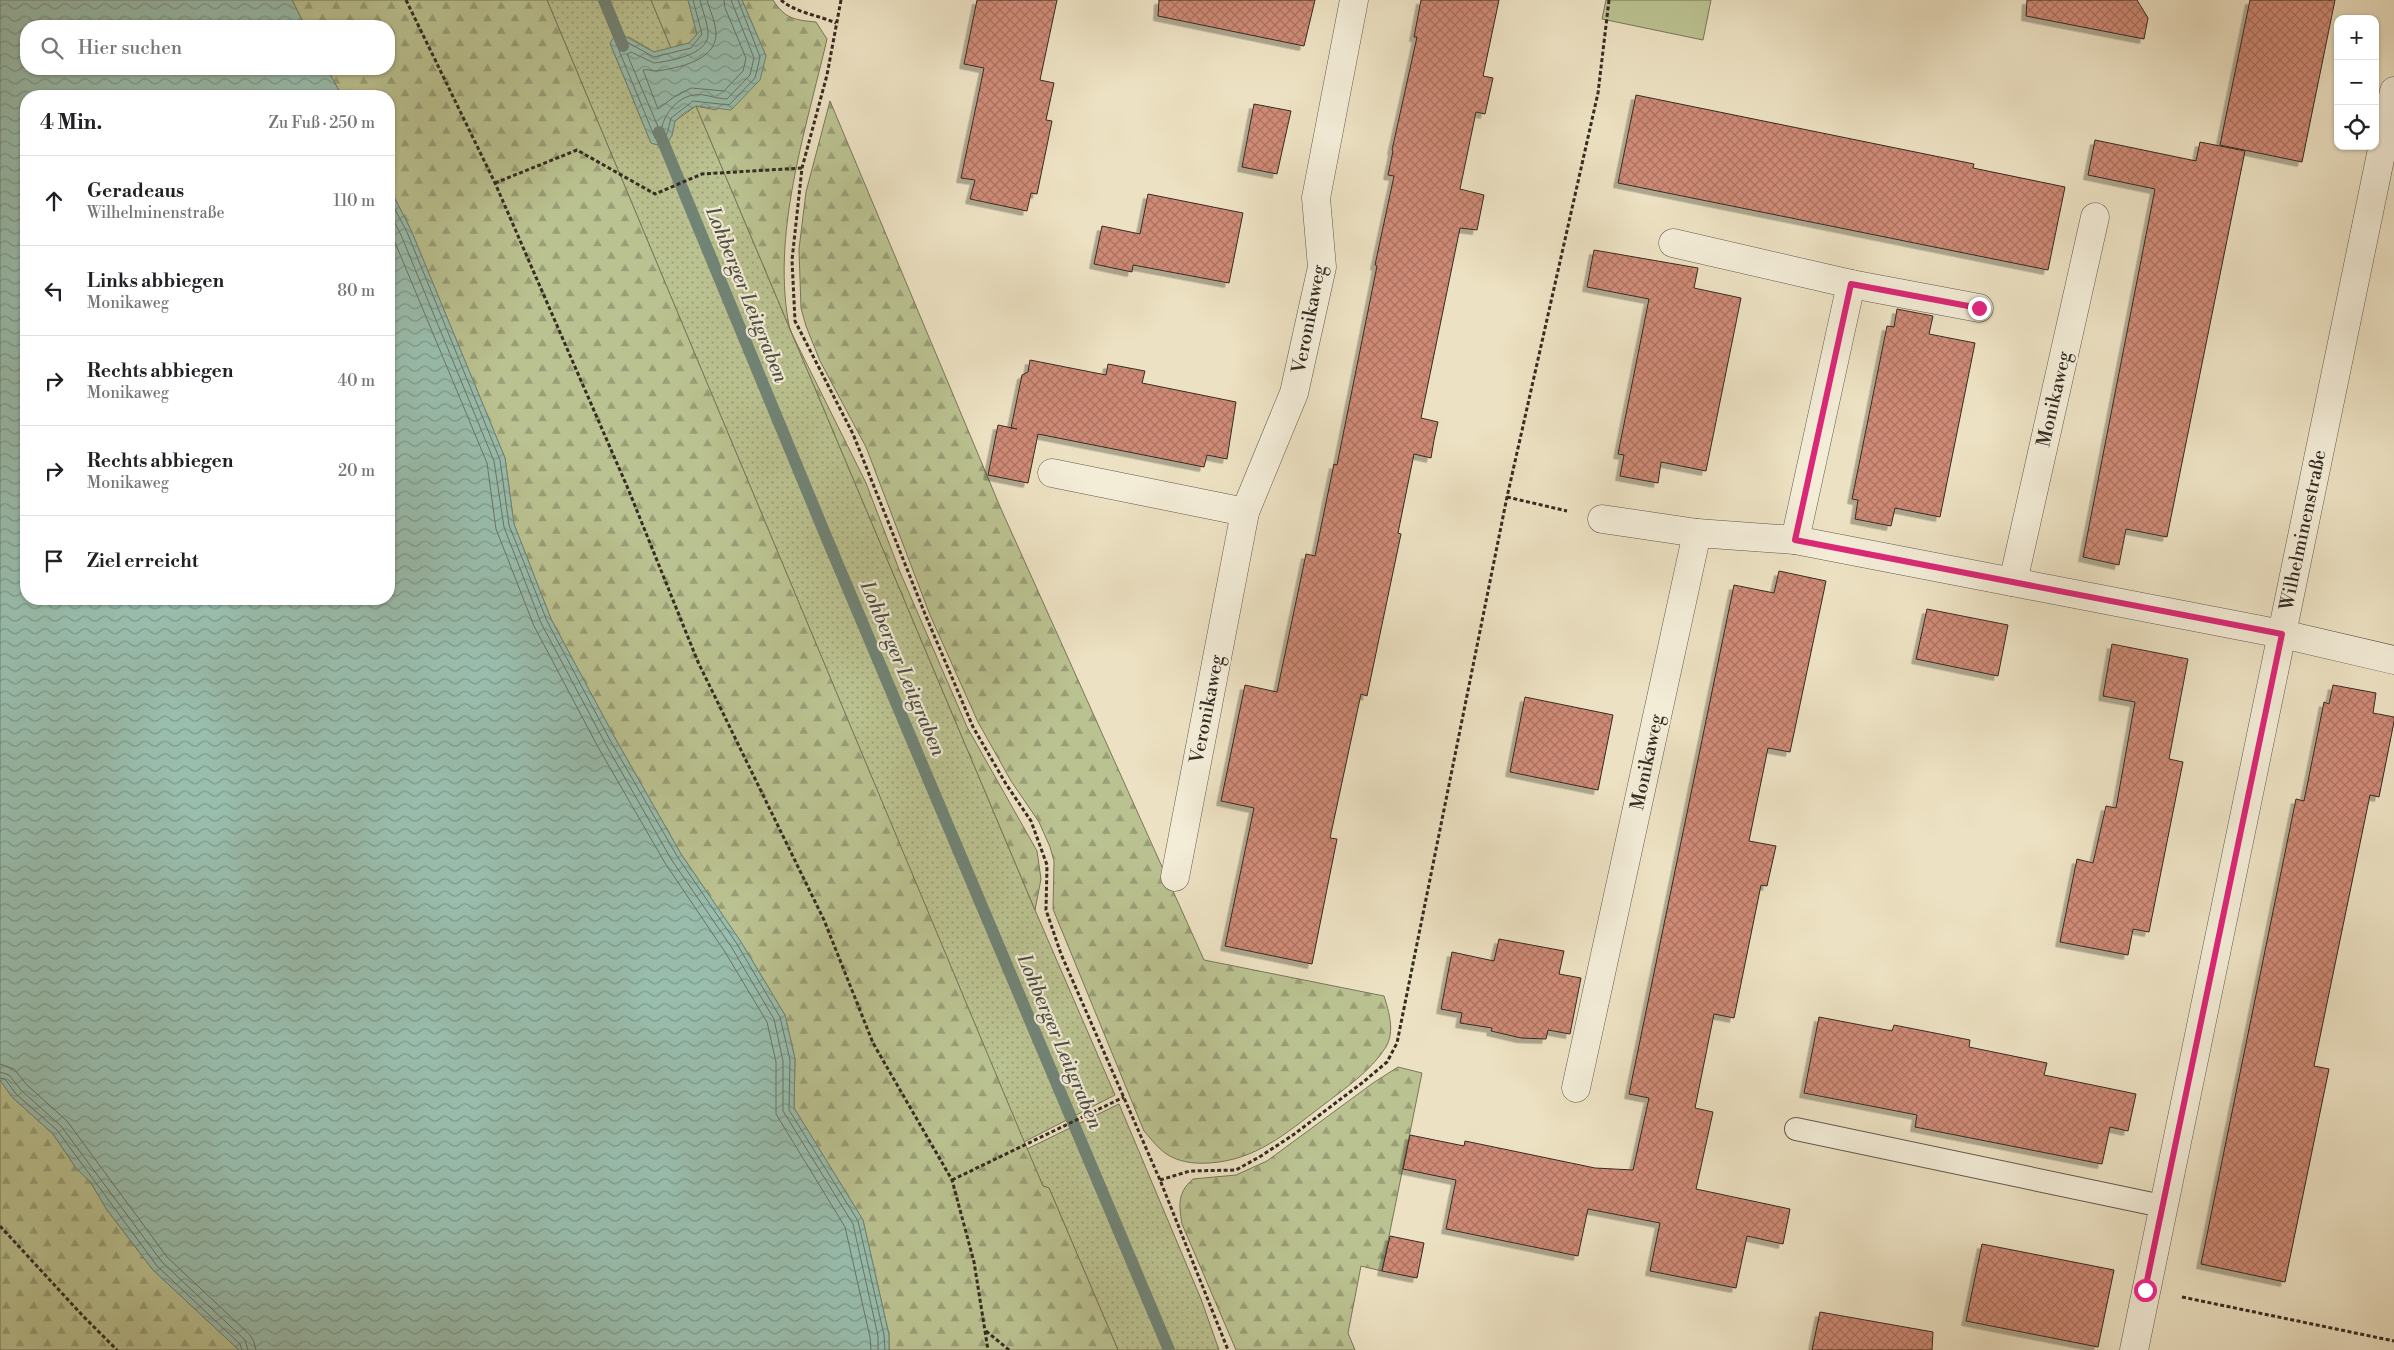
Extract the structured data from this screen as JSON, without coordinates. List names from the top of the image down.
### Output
{
  "streets": {
    "street": ["Veronikaweg", "Monikaweg", "Wilhelminenstraße"]
  },
  "water": ["Lohberger Leitgraben"],
  "page": {
    "map_buttons": ["+", "−"],
    "search": "Hier suchen",
    "heading": ["4 Min.", "Zu Fuß · 250 m"],
    "list": [
      ["Geradeaus", "Wilhelminenstraße", "110 m"],
      ["Links abbiegen", "Monikaweg", "80 m"],
      ["Rechts abbiegen", "Monikaweg", "40 m"],
      ["Rechts abbiegen", "Monikaweg", "20 m"],
      "Ziel erreicht"
    ]
  }
}
